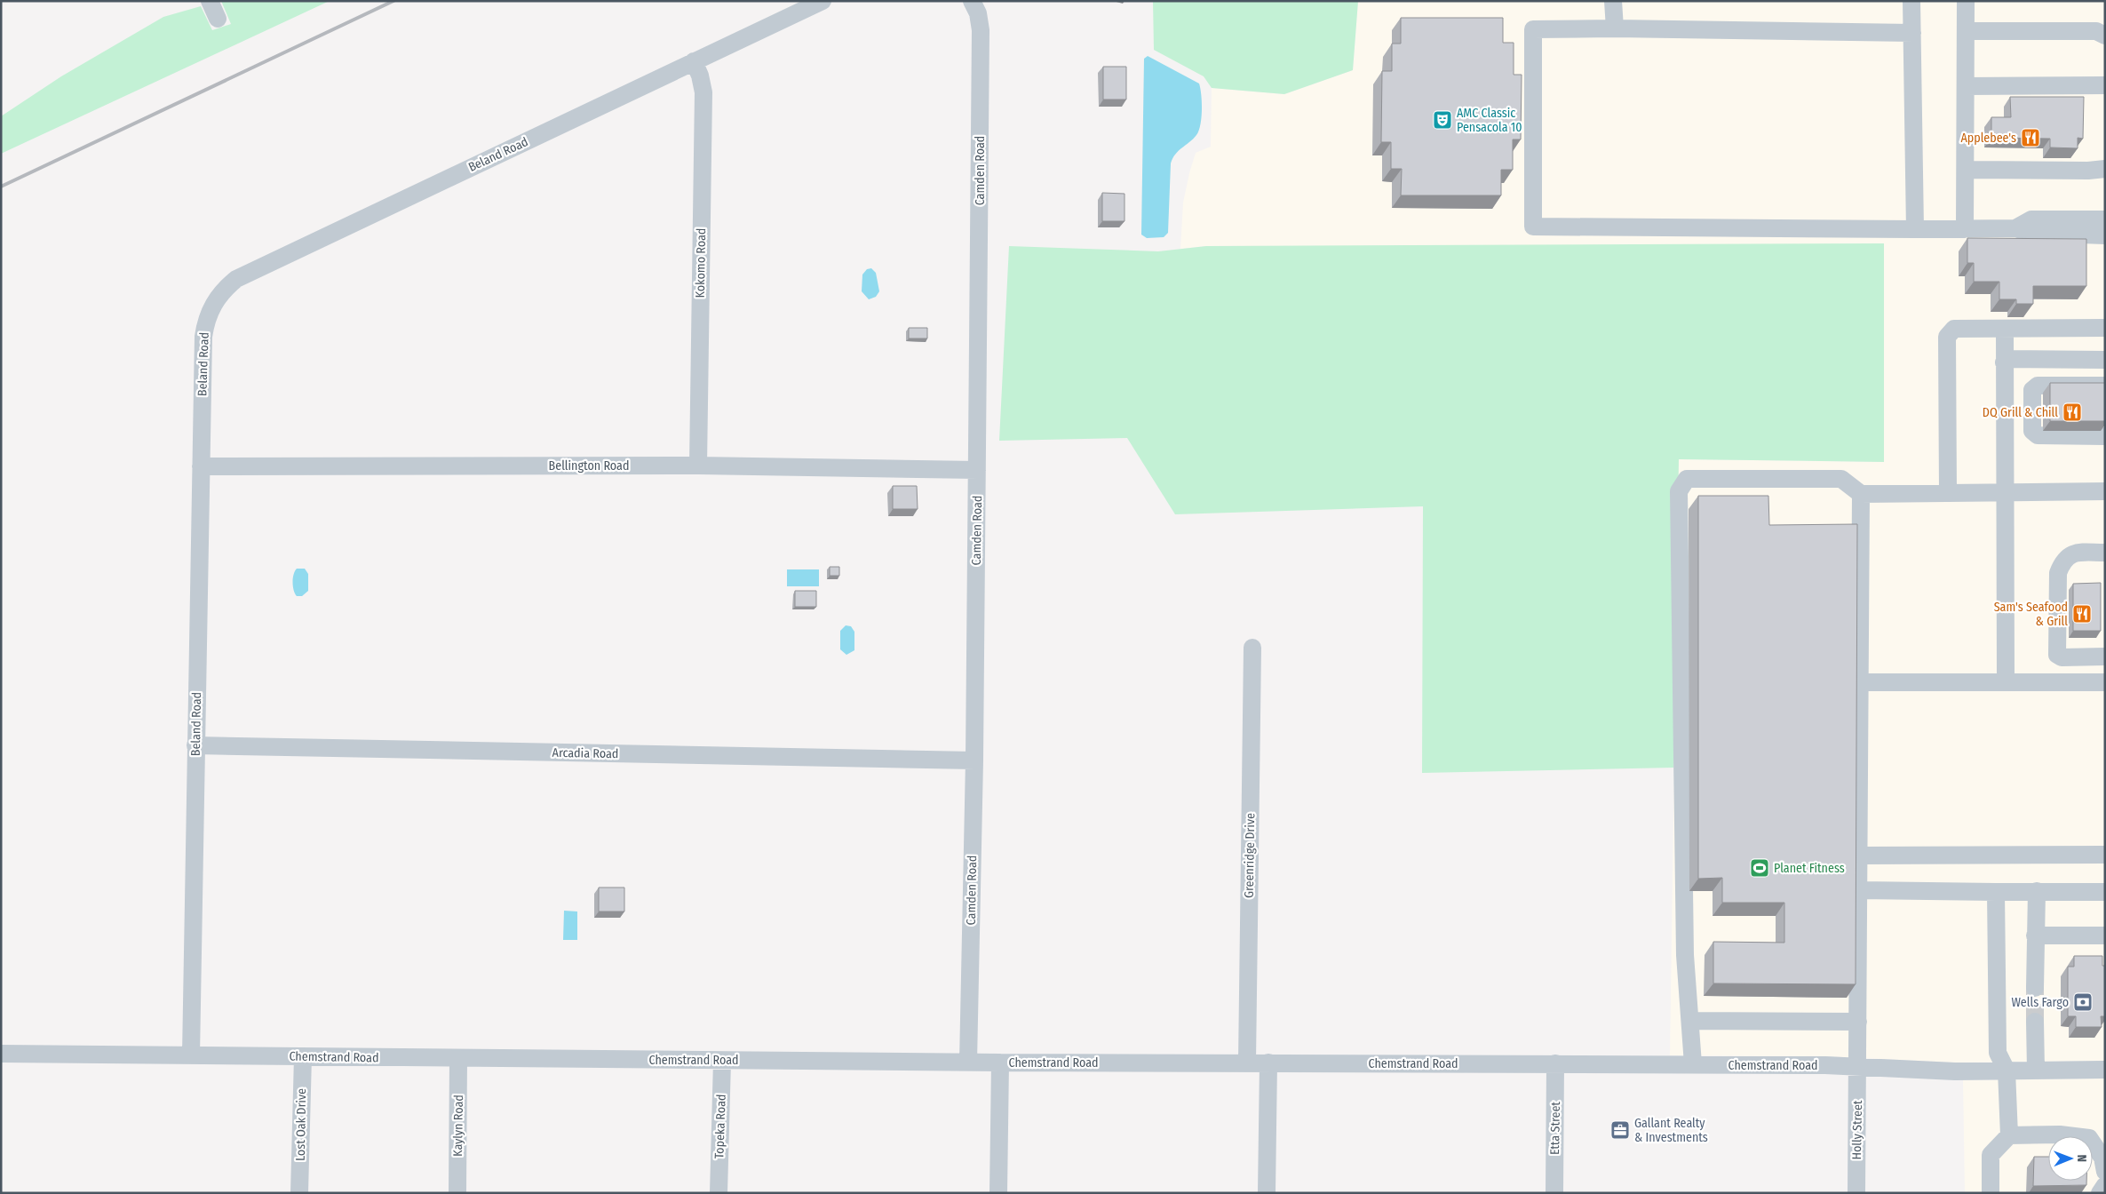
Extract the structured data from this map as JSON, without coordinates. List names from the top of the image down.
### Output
{
  "streets": {
    "street": [
      "Beland Road",
      "Camden Road",
      "Kokomo Road",
      "Bellington Road",
      "Arcadia Road",
      "Greenridge Drive",
      "Chemstrand Road",
      "Lost Oak Drive",
      "Kaylyn Road",
      "Topeka Road",
      "Etta Street",
      "Holly Street"
    ]
  },
  "crossings": [
    ["Beland Road", "Kokomo Road"],
    ["Beland Road", "Bellington Road"],
    ["Beland Road", "Arcadia Road"],
    ["Beland Road", "Chemstrand Road"],
    ["Camden Road", "Bellington Road"],
    ["Camden Road", "Arcadia Road"],
    ["Camden Road", "Chemstrand Road"],
    ["Kokomo Road", "Bellington Road"],
    ["Greenridge Drive", "Chemstrand Road"],
    ["Chemstrand Road", "Lost Oak Drive"],
    ["Chemstrand Road", "Kaylyn Road"],
    ["Chemstrand Road", "Topeka Road"],
    ["Chemstrand Road", "Etta Street"],
    ["Chemstrand Road", "Holly Street"]
  ],
  "places": {
    "theatre": ["AMC Classic Pensacola 10"],
    "restaurant": ["Applebee's", "DQ Grill & Chill", "Sam's Seafood & Grill"],
    "sports": ["Planet Fitness"],
    "bank": ["Wells Fargo"],
    "office": ["Gallant Realty & Investments"]
  },
  "north": "right"
}
